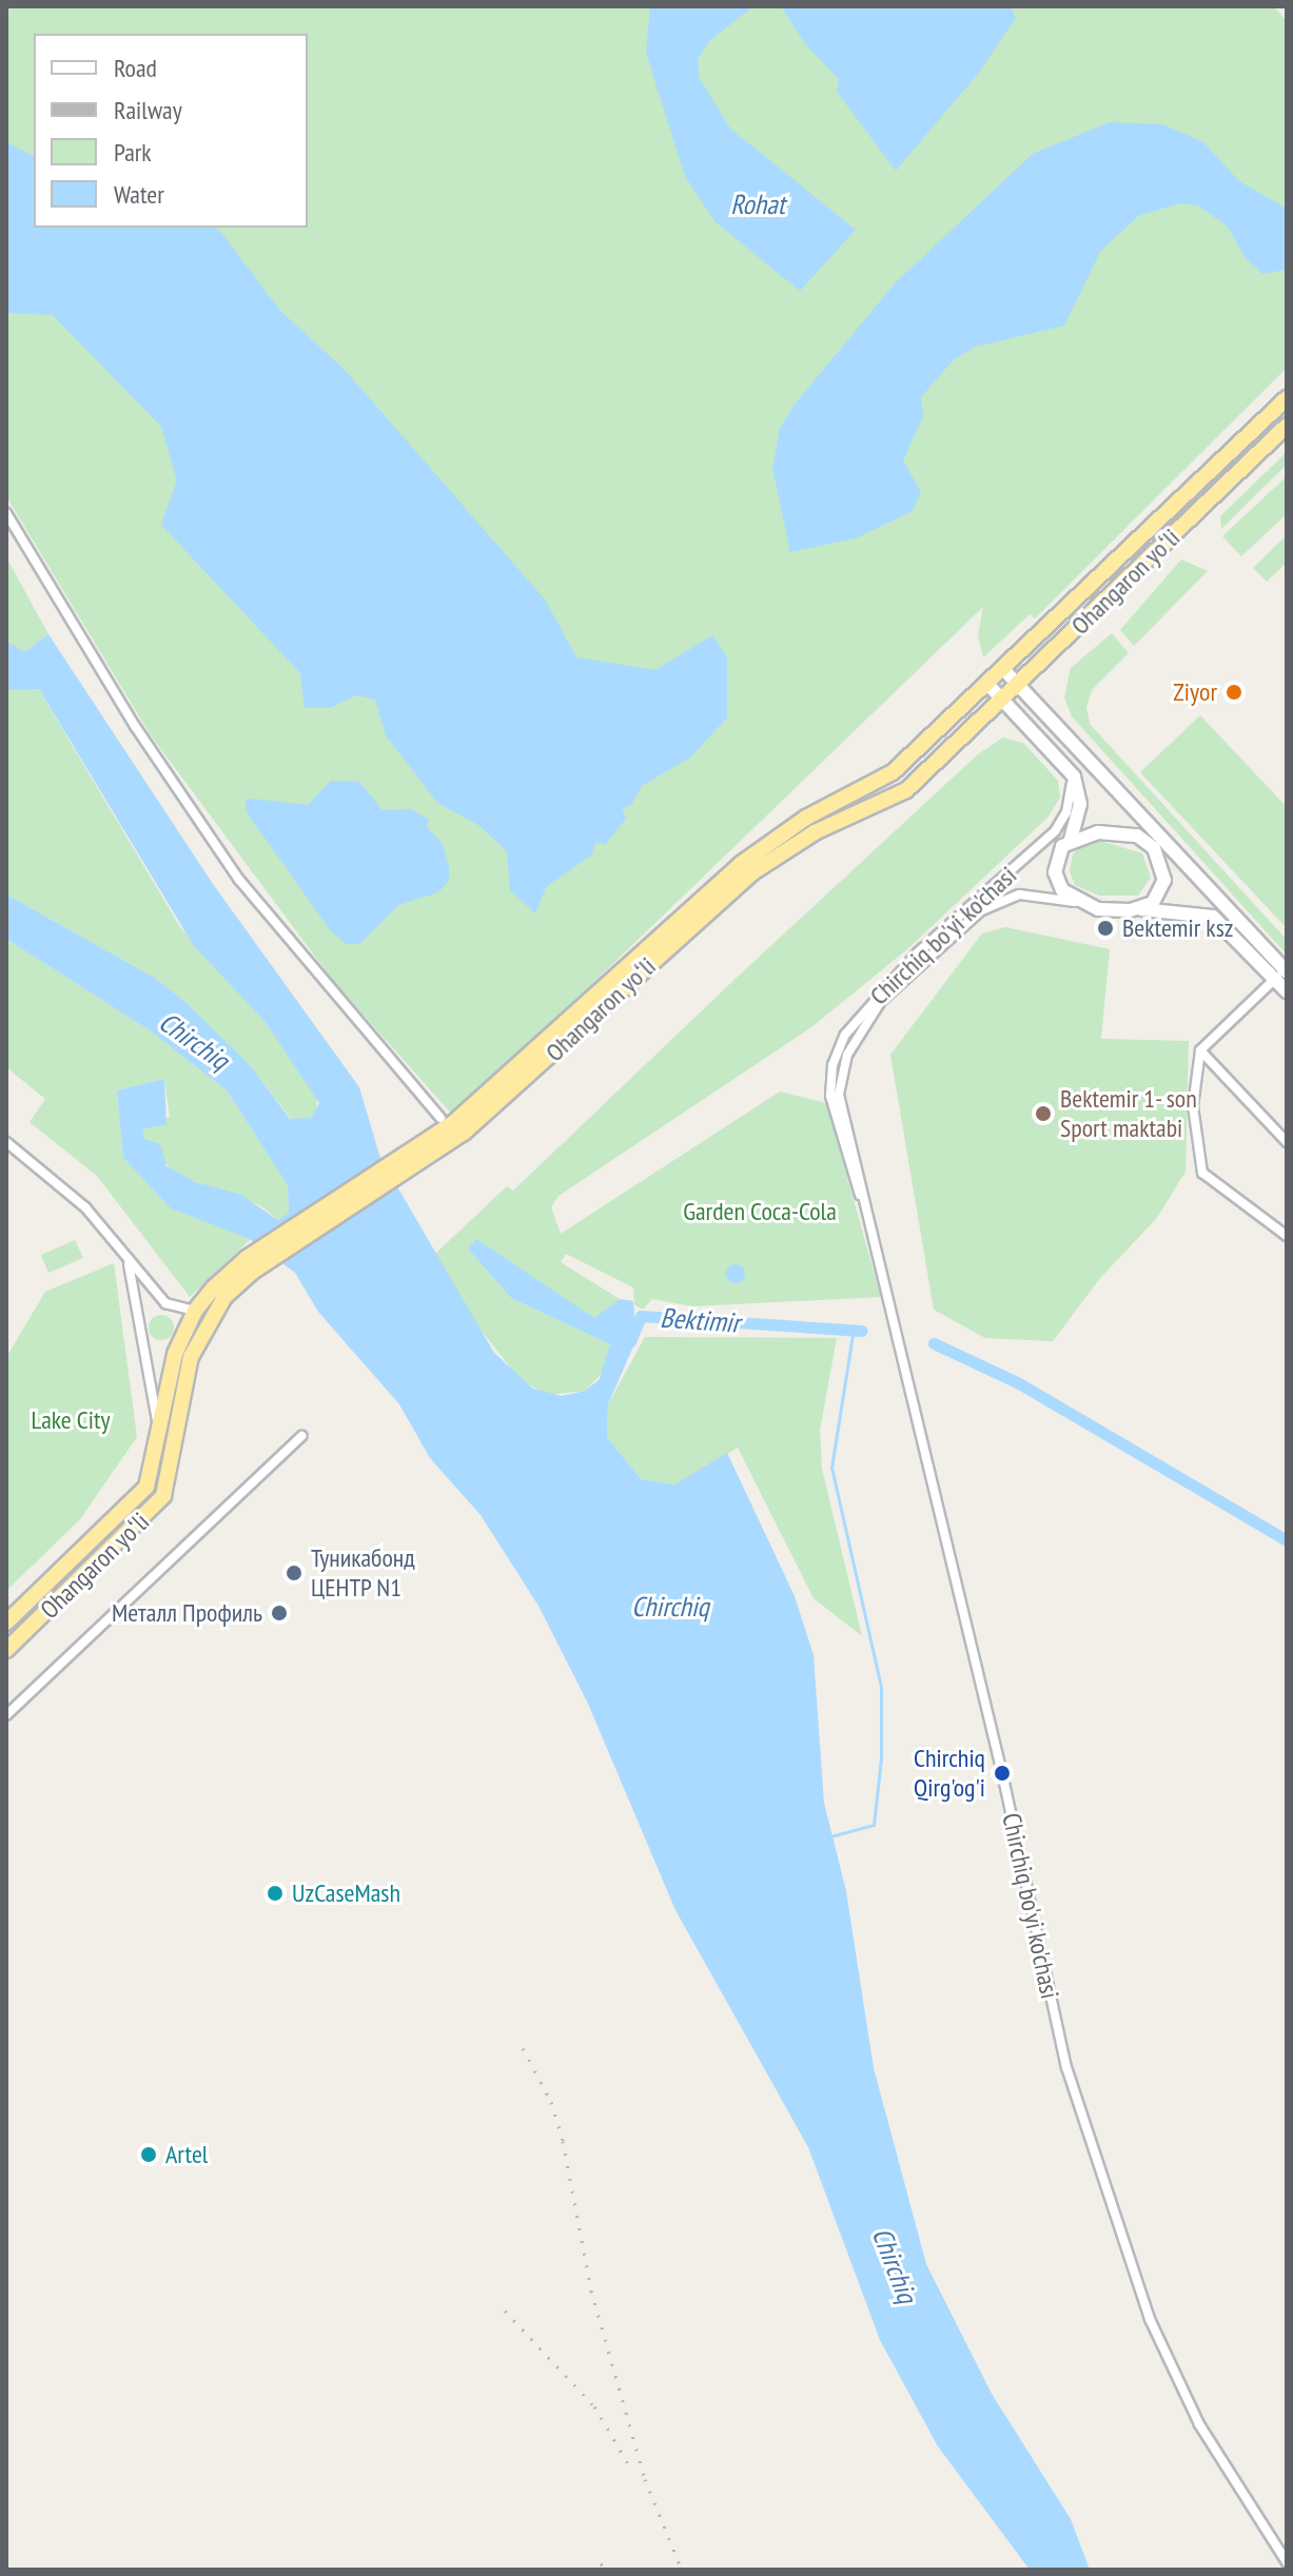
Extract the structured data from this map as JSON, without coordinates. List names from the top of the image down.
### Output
{
  "streets": {
    "highway": ["Ohangaron yoʻli"],
    "street": ["Chirchiq bo'yi ko'chasi"]
  },
  "water": ["Rohat", "Chirchiq", "Bektimir"],
  "parks": ["Garden Coca-Cola", "Lake City"],
  "places": [
    "Ziyor",
    "Bektemir ksz",
    "Bektemir 1- son Sport maktabi",
    "Туникабонд ЦЕНТР N1",
    "Металл Профиль",
    "Chirchiq Qirg'og'i",
    "UzCaseMash",
    "Artel"
  ],
  "legend": [
    "Road",
    "Railway",
    "Park",
    "Water"
  ]
}
